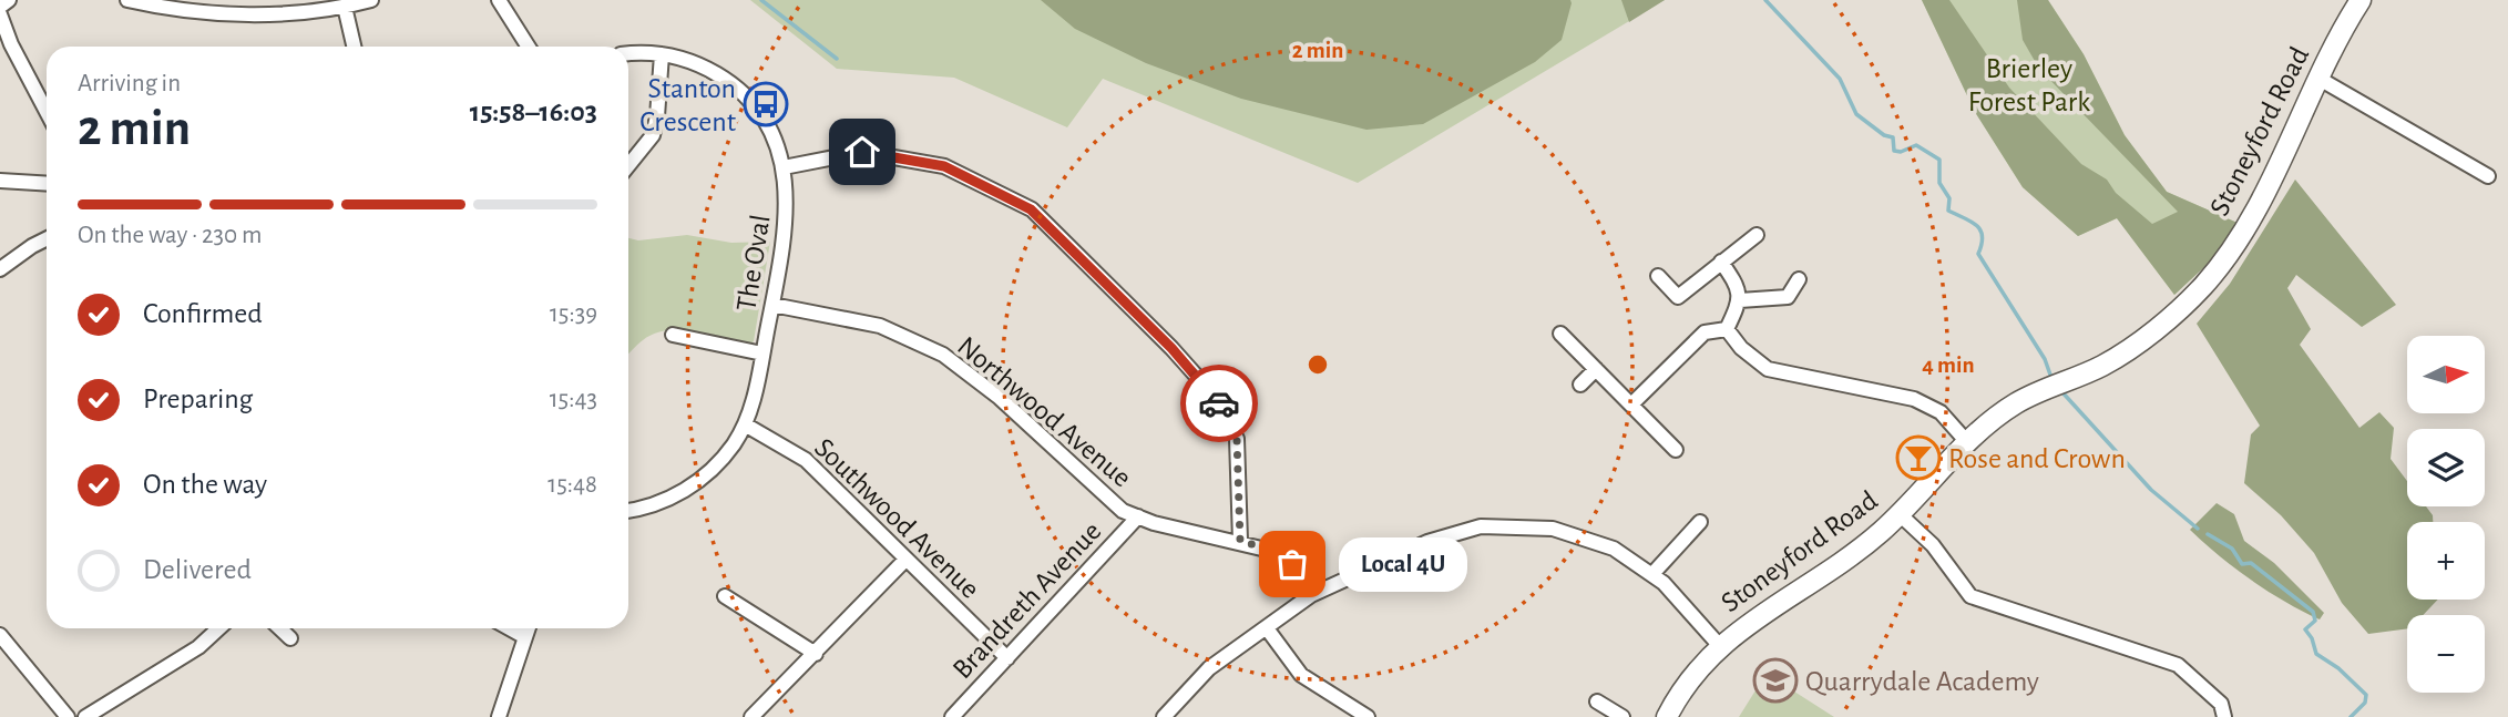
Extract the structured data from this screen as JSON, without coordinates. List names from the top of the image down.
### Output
{
  "streets": {
    "main road": ["Stoneyford Road"],
    "street": [
      "The Oval",
      "Northwood Avenue",
      "Southwood Avenue",
      "Brandreth Avenue"
    ]
  },
  "crossings": [
    ["The Oval", "Northwood Avenue"],
    ["The Oval", "Southwood Avenue"],
    ["Northwood Avenue", "Brandreth Avenue"],
    ["Southwood Avenue", "Brandreth Avenue"]
  ],
  "parks": ["Brierley Forest Park"],
  "places": {
    "bus stop": ["Stanton Crescent"],
    "bar": ["Rose and Crown"],
    "other": ["Local 4U"],
    "school or university": ["Quarrydale Academy"]
  },
  "north": "right",
  "page": {
    "heading": ["2 min", "Arriving in", "15:58–16:03"],
    "bar": "On the way · 230 m",
    "list": [
      ["Confirmed", "15:39"],
      ["Preparing", "15:43"],
      ["On the way", "15:48"],
      "Delivered"
    ],
    "map_buttons": ["+", "−"],
    "bubble": "Local 4U"
  },
  "rings": ["2 min", "4 min"]
}
